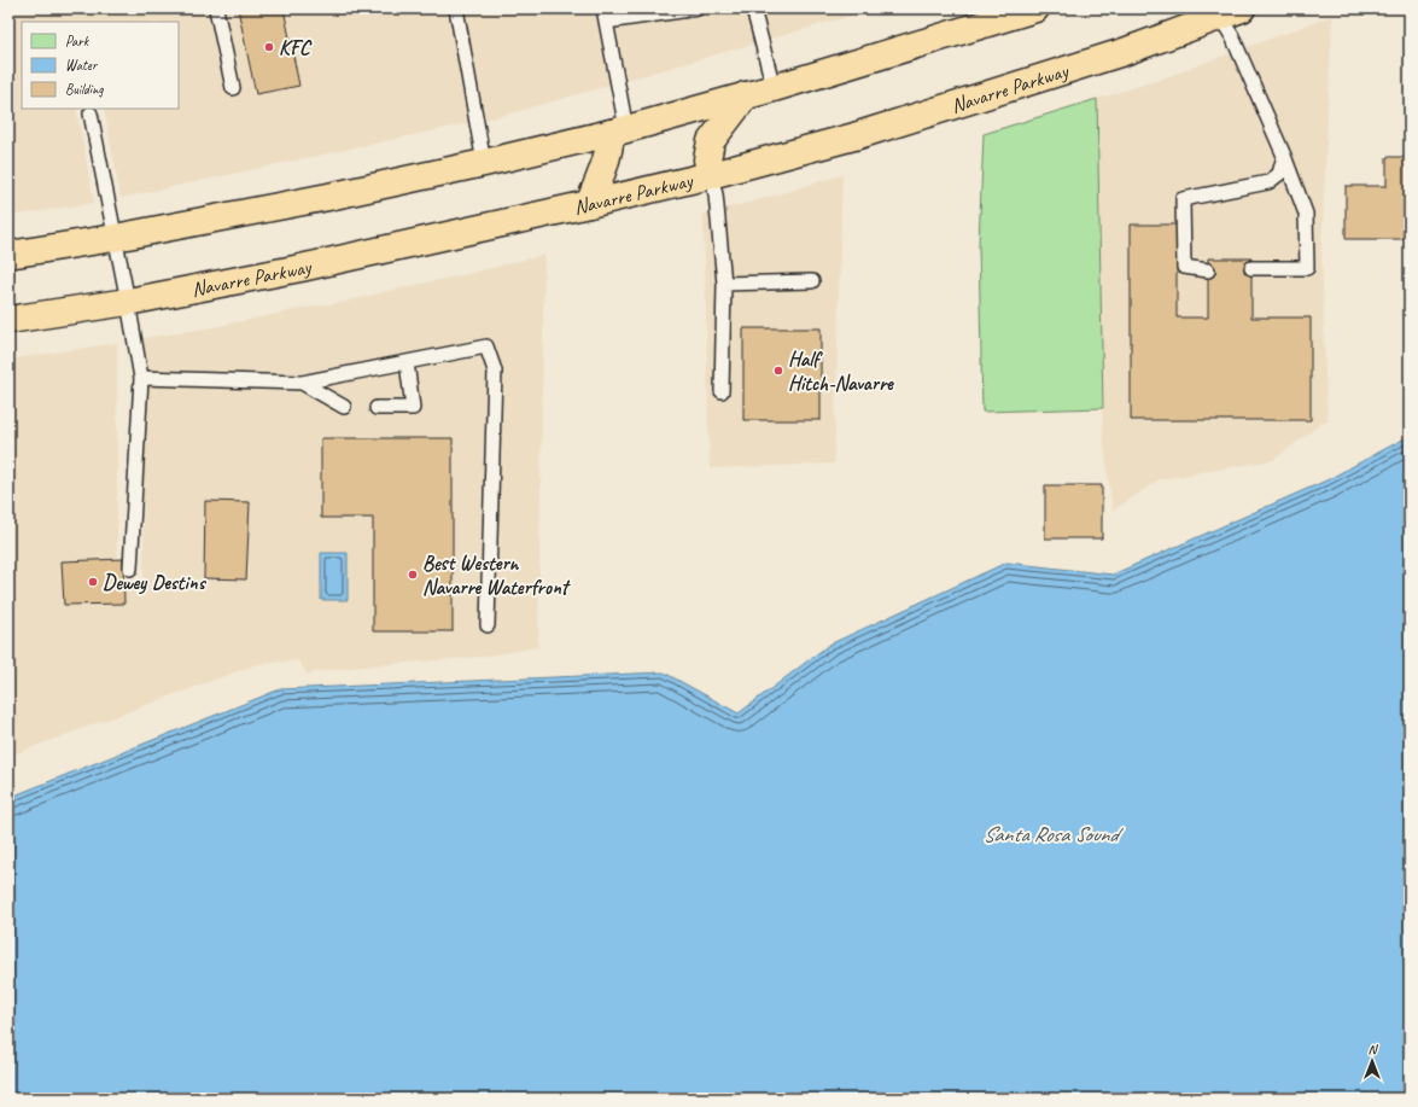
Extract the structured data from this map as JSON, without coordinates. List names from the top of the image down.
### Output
{
  "streets": {
    "highway": ["Navarre Parkway"]
  },
  "water": ["Santa Rosa Sound"],
  "places": [
    "KFC",
    "Half Hitch-Navarre",
    "Best Western Navarre Waterfront",
    "Dewey Destins"
  ],
  "legend": ["Park", "Water", "Building"],
  "north": "top"
}
